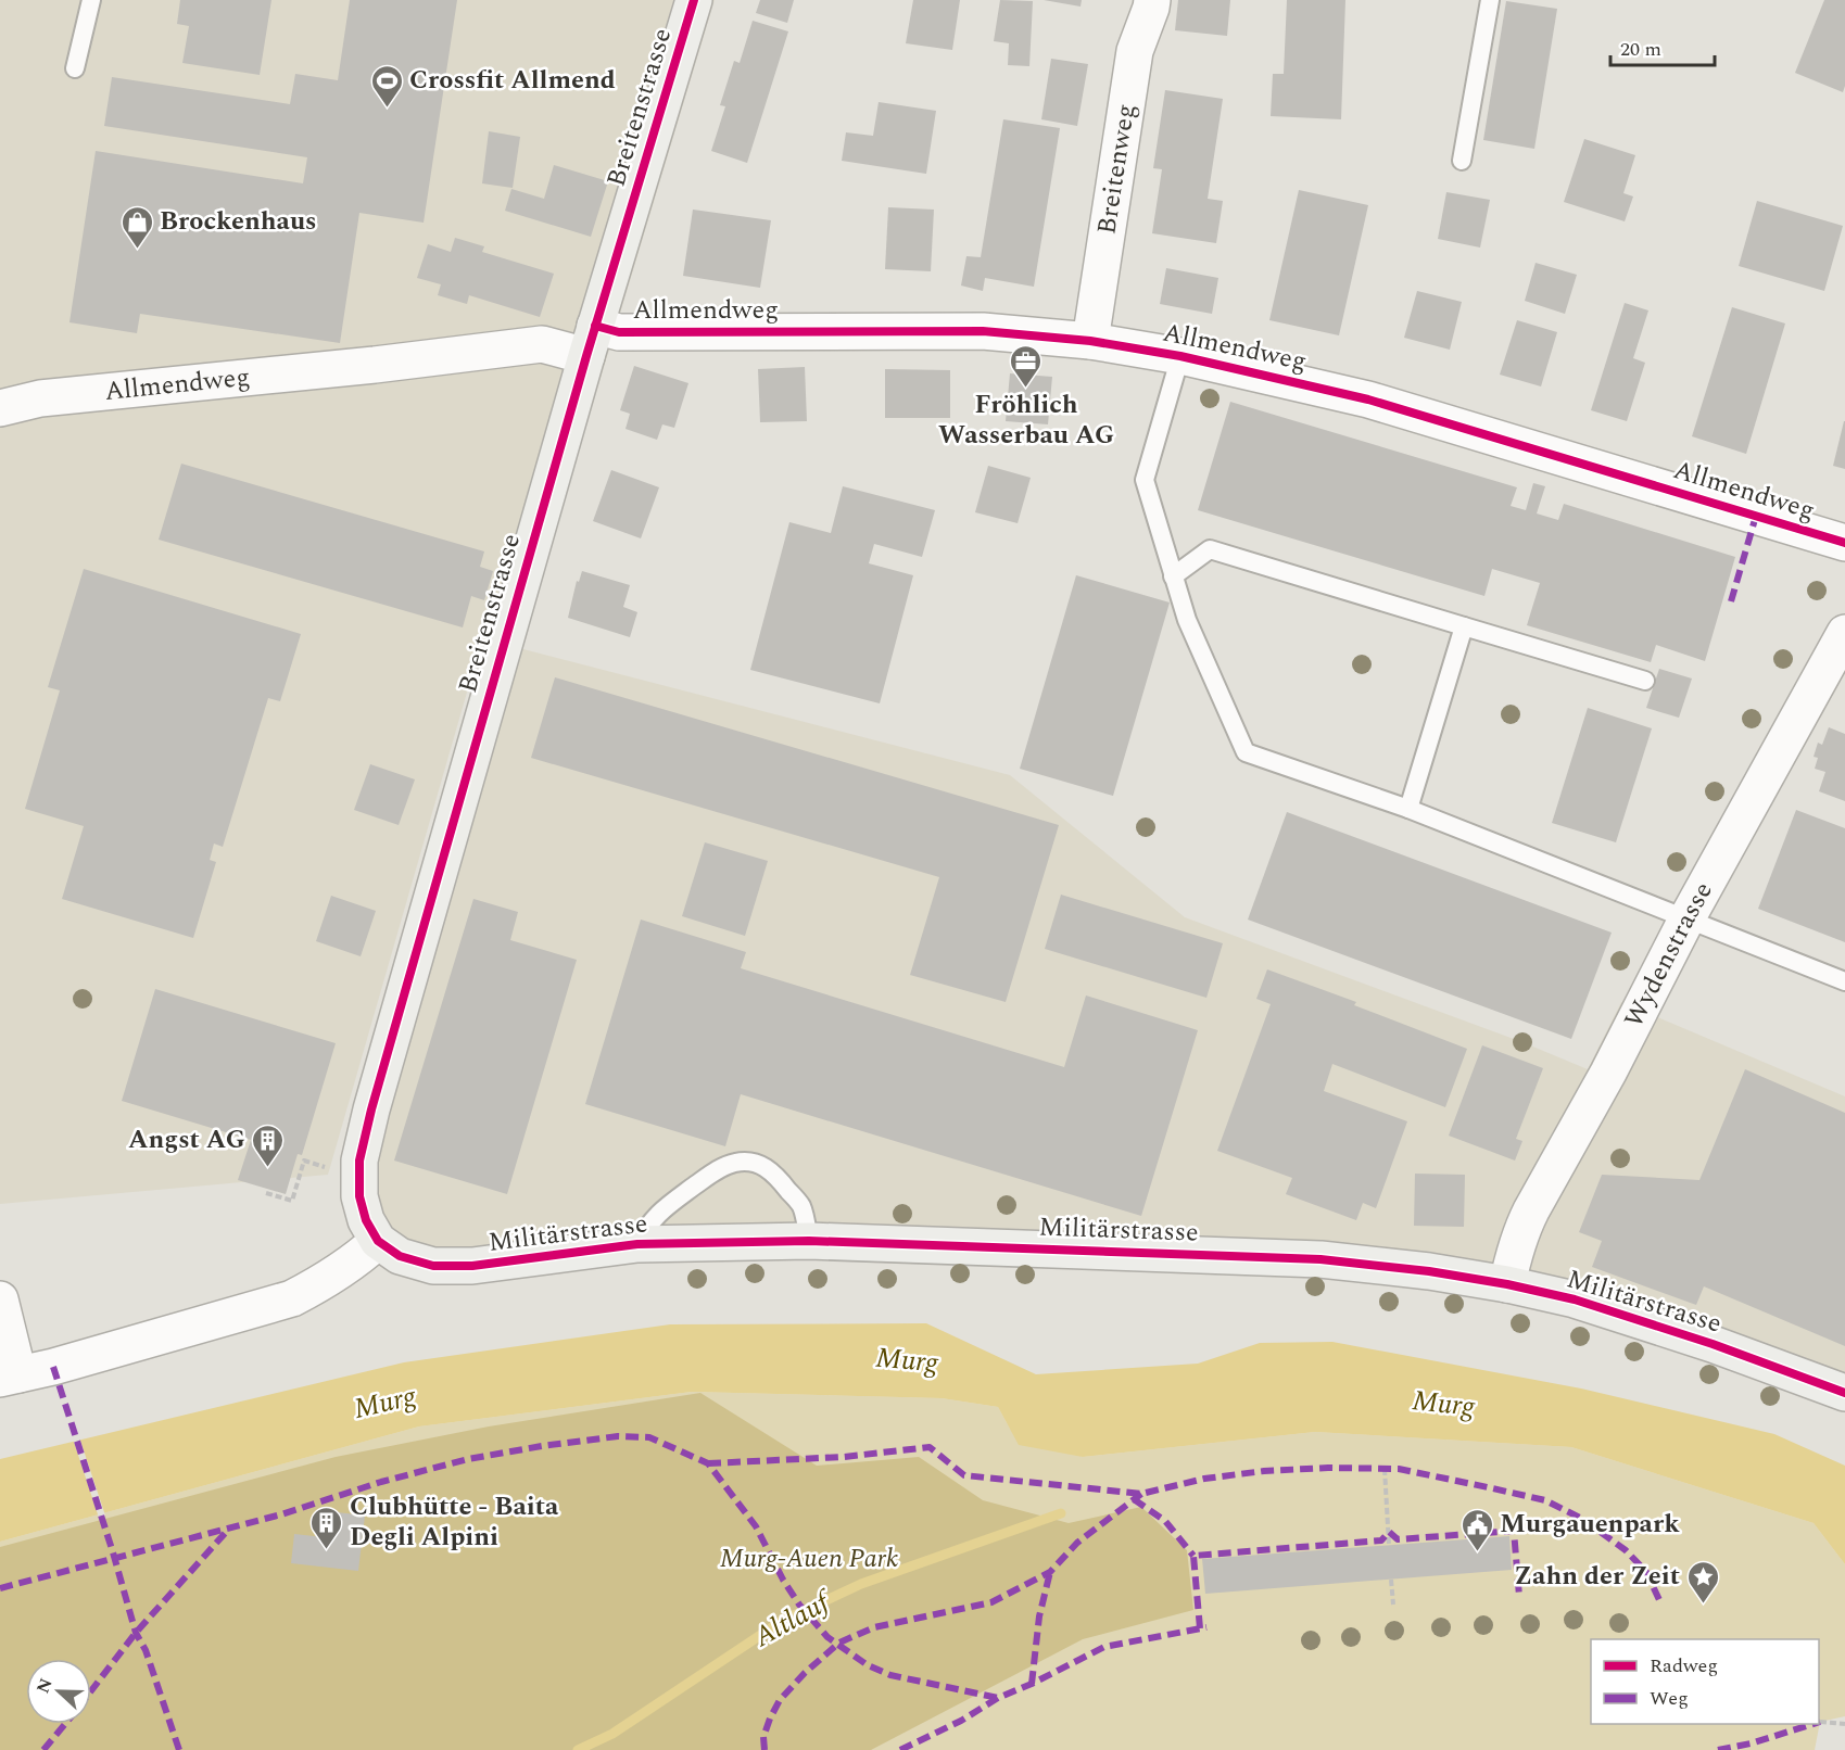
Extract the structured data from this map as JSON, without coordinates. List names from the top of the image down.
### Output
{
  "streets": {
    "street": [
      "Breitenstrasse",
      "Breitenweg",
      "Allmendweg",
      "Wydenstrasse",
      "Militärstrasse"
    ]
  },
  "crossings": [
    ["Breitenstrasse", "Allmendweg"],
    ["Breitenstrasse", "Militärstrasse"],
    ["Breitenweg", "Allmendweg"],
    ["Wydenstrasse", "Militärstrasse"]
  ],
  "water": ["Murg", "Altlauf"],
  "parks": ["Murg-Auen Park"],
  "places": {
    "sports": ["Crossfit Allmend"],
    "shop": ["Brockenhaus"],
    "office": ["Fröhlich Wasserbau AG"],
    "building": ["Angst AG", "Clubhütte - Baita Degli Alpini"],
    "public building": ["Murgauenpark"],
    "place": ["Zahn der Zeit"]
  },
  "legend": ["Radweg", "Weg"],
  "scale_bar": "20 m",
  "north": "left"
}
